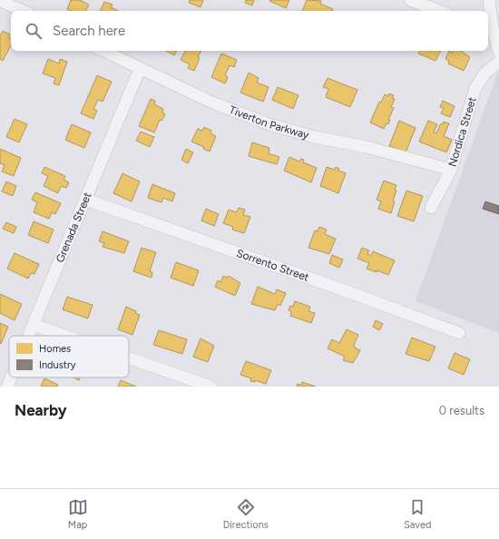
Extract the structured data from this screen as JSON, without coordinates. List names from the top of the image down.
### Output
{
  "streets": {
    "street": [
      "Tiverton Parkway",
      "Nordica Street",
      "Grenada Street",
      "Sorrento Street"
    ]
  },
  "crossings": [
    ["Tiverton Parkway", "Nordica Street"],
    ["Tiverton Parkway", "Grenada Street"],
    ["Grenada Street", "Sorrento Street"]
  ],
  "legend": ["Homes", "Industry"],
  "page": {
    "search": "Search here",
    "heading": ["Nearby", "0 results"],
    "nav": ["Map", "Directions", "Saved"]
  }
}
